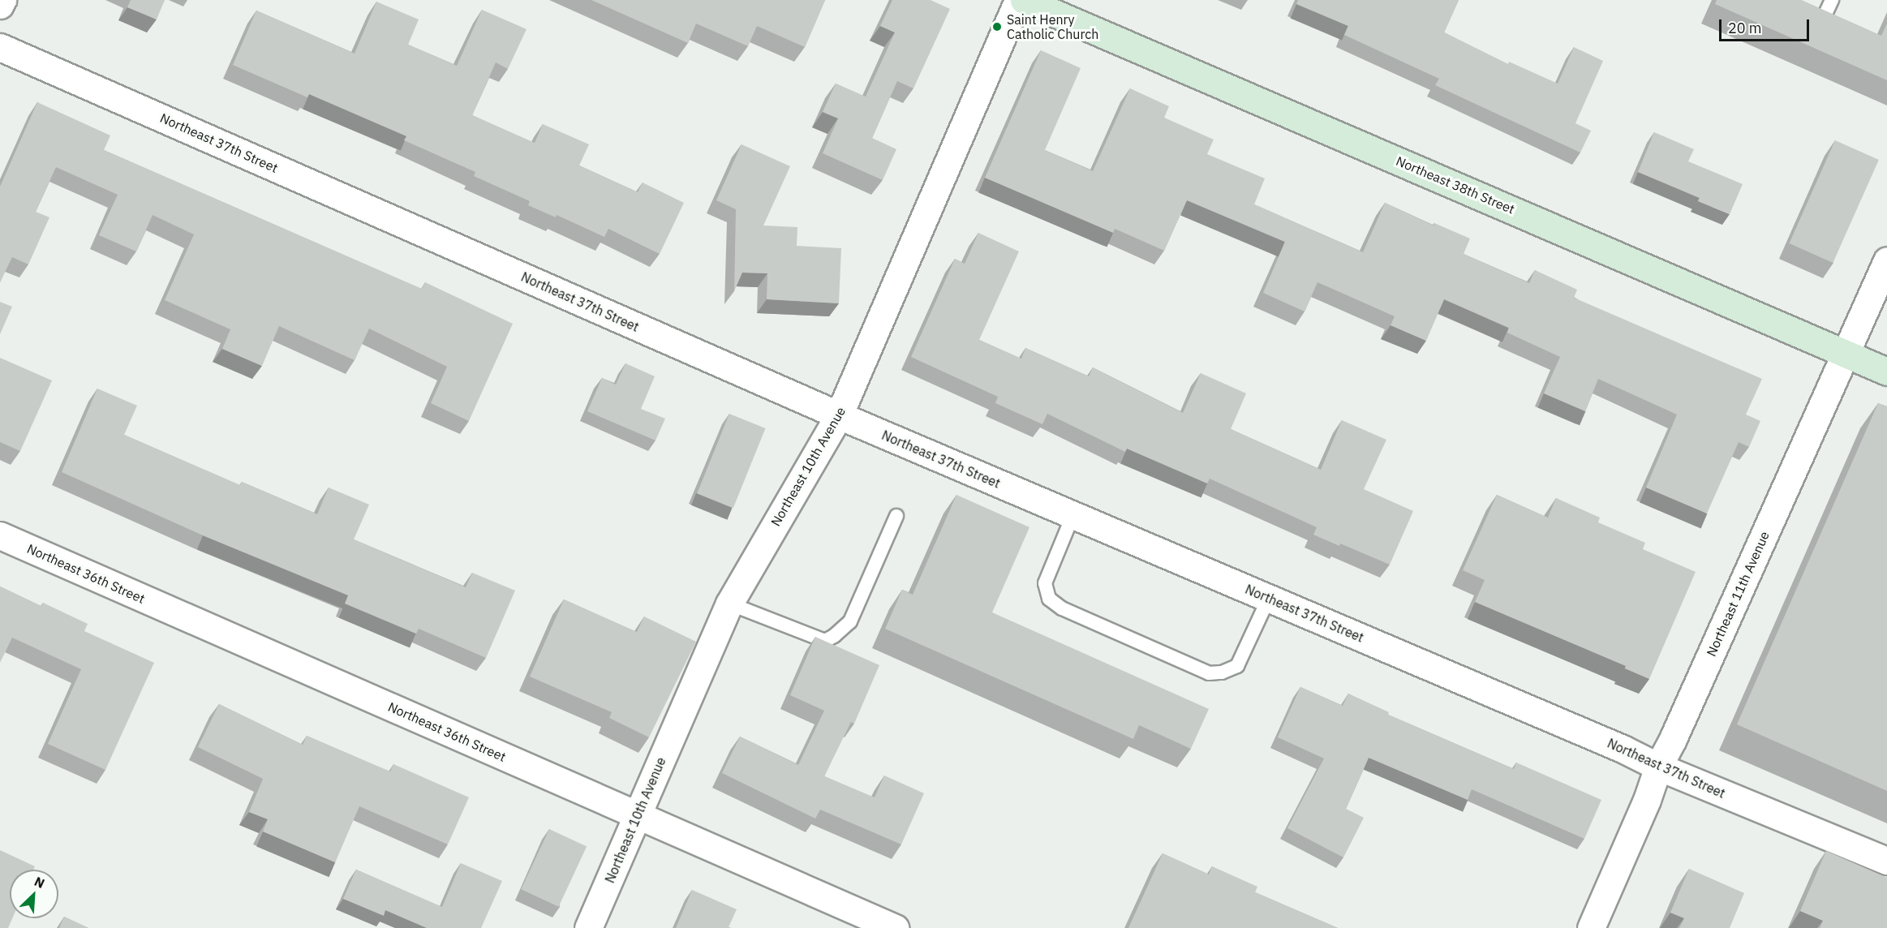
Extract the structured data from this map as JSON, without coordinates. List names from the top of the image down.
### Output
{
  "streets": {
    "street": [
      "Northeast 37th Street",
      "Northeast 38th Street",
      "Northeast 10th Avenue",
      "Northeast 36th Street",
      "Northeast 11th Avenue"
    ]
  },
  "crossings": [
    ["Northeast 37th Street", "Northeast 10th Avenue"],
    ["Northeast 37th Street", "Northeast 11th Avenue"],
    ["Northeast 38th Street", "Northeast 11th Avenue"],
    ["Northeast 10th Avenue", "Northeast 36th Street"]
  ],
  "places": ["Saint Henry Catholic Church"],
  "scale_bar": "20 m",
  "north": "top right"
}
